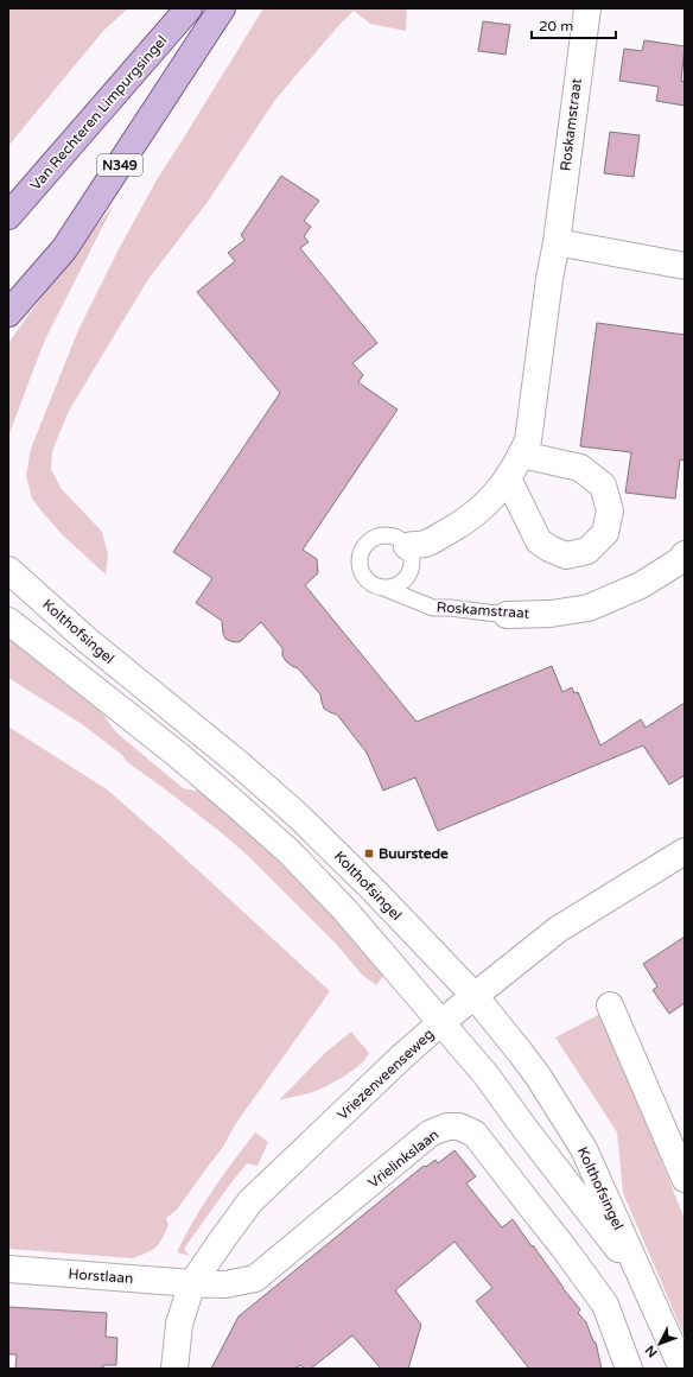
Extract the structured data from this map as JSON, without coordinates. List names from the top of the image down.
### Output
{
  "streets": {
    "main road": ["Van Rechteren Limpurgsingel", "N349"],
    "street": [
      "Roskamstraat",
      "Kolthofsingel",
      "Vriezenveenseweg",
      "Vrielinkslaan",
      "Horstlaan"
    ]
  },
  "crossings": [
    ["Kolthofsingel", "Vriezenveenseweg"],
    ["Vriezenveenseweg", "Vrielinkslaan"],
    ["Vriezenveenseweg", "Horstlaan"],
    ["Vrielinkslaan", "Horstlaan"]
  ],
  "places": {
    "transit": ["Buurstede"]
  },
  "scale_bar": "20 m",
  "north": "bottom left"
}
